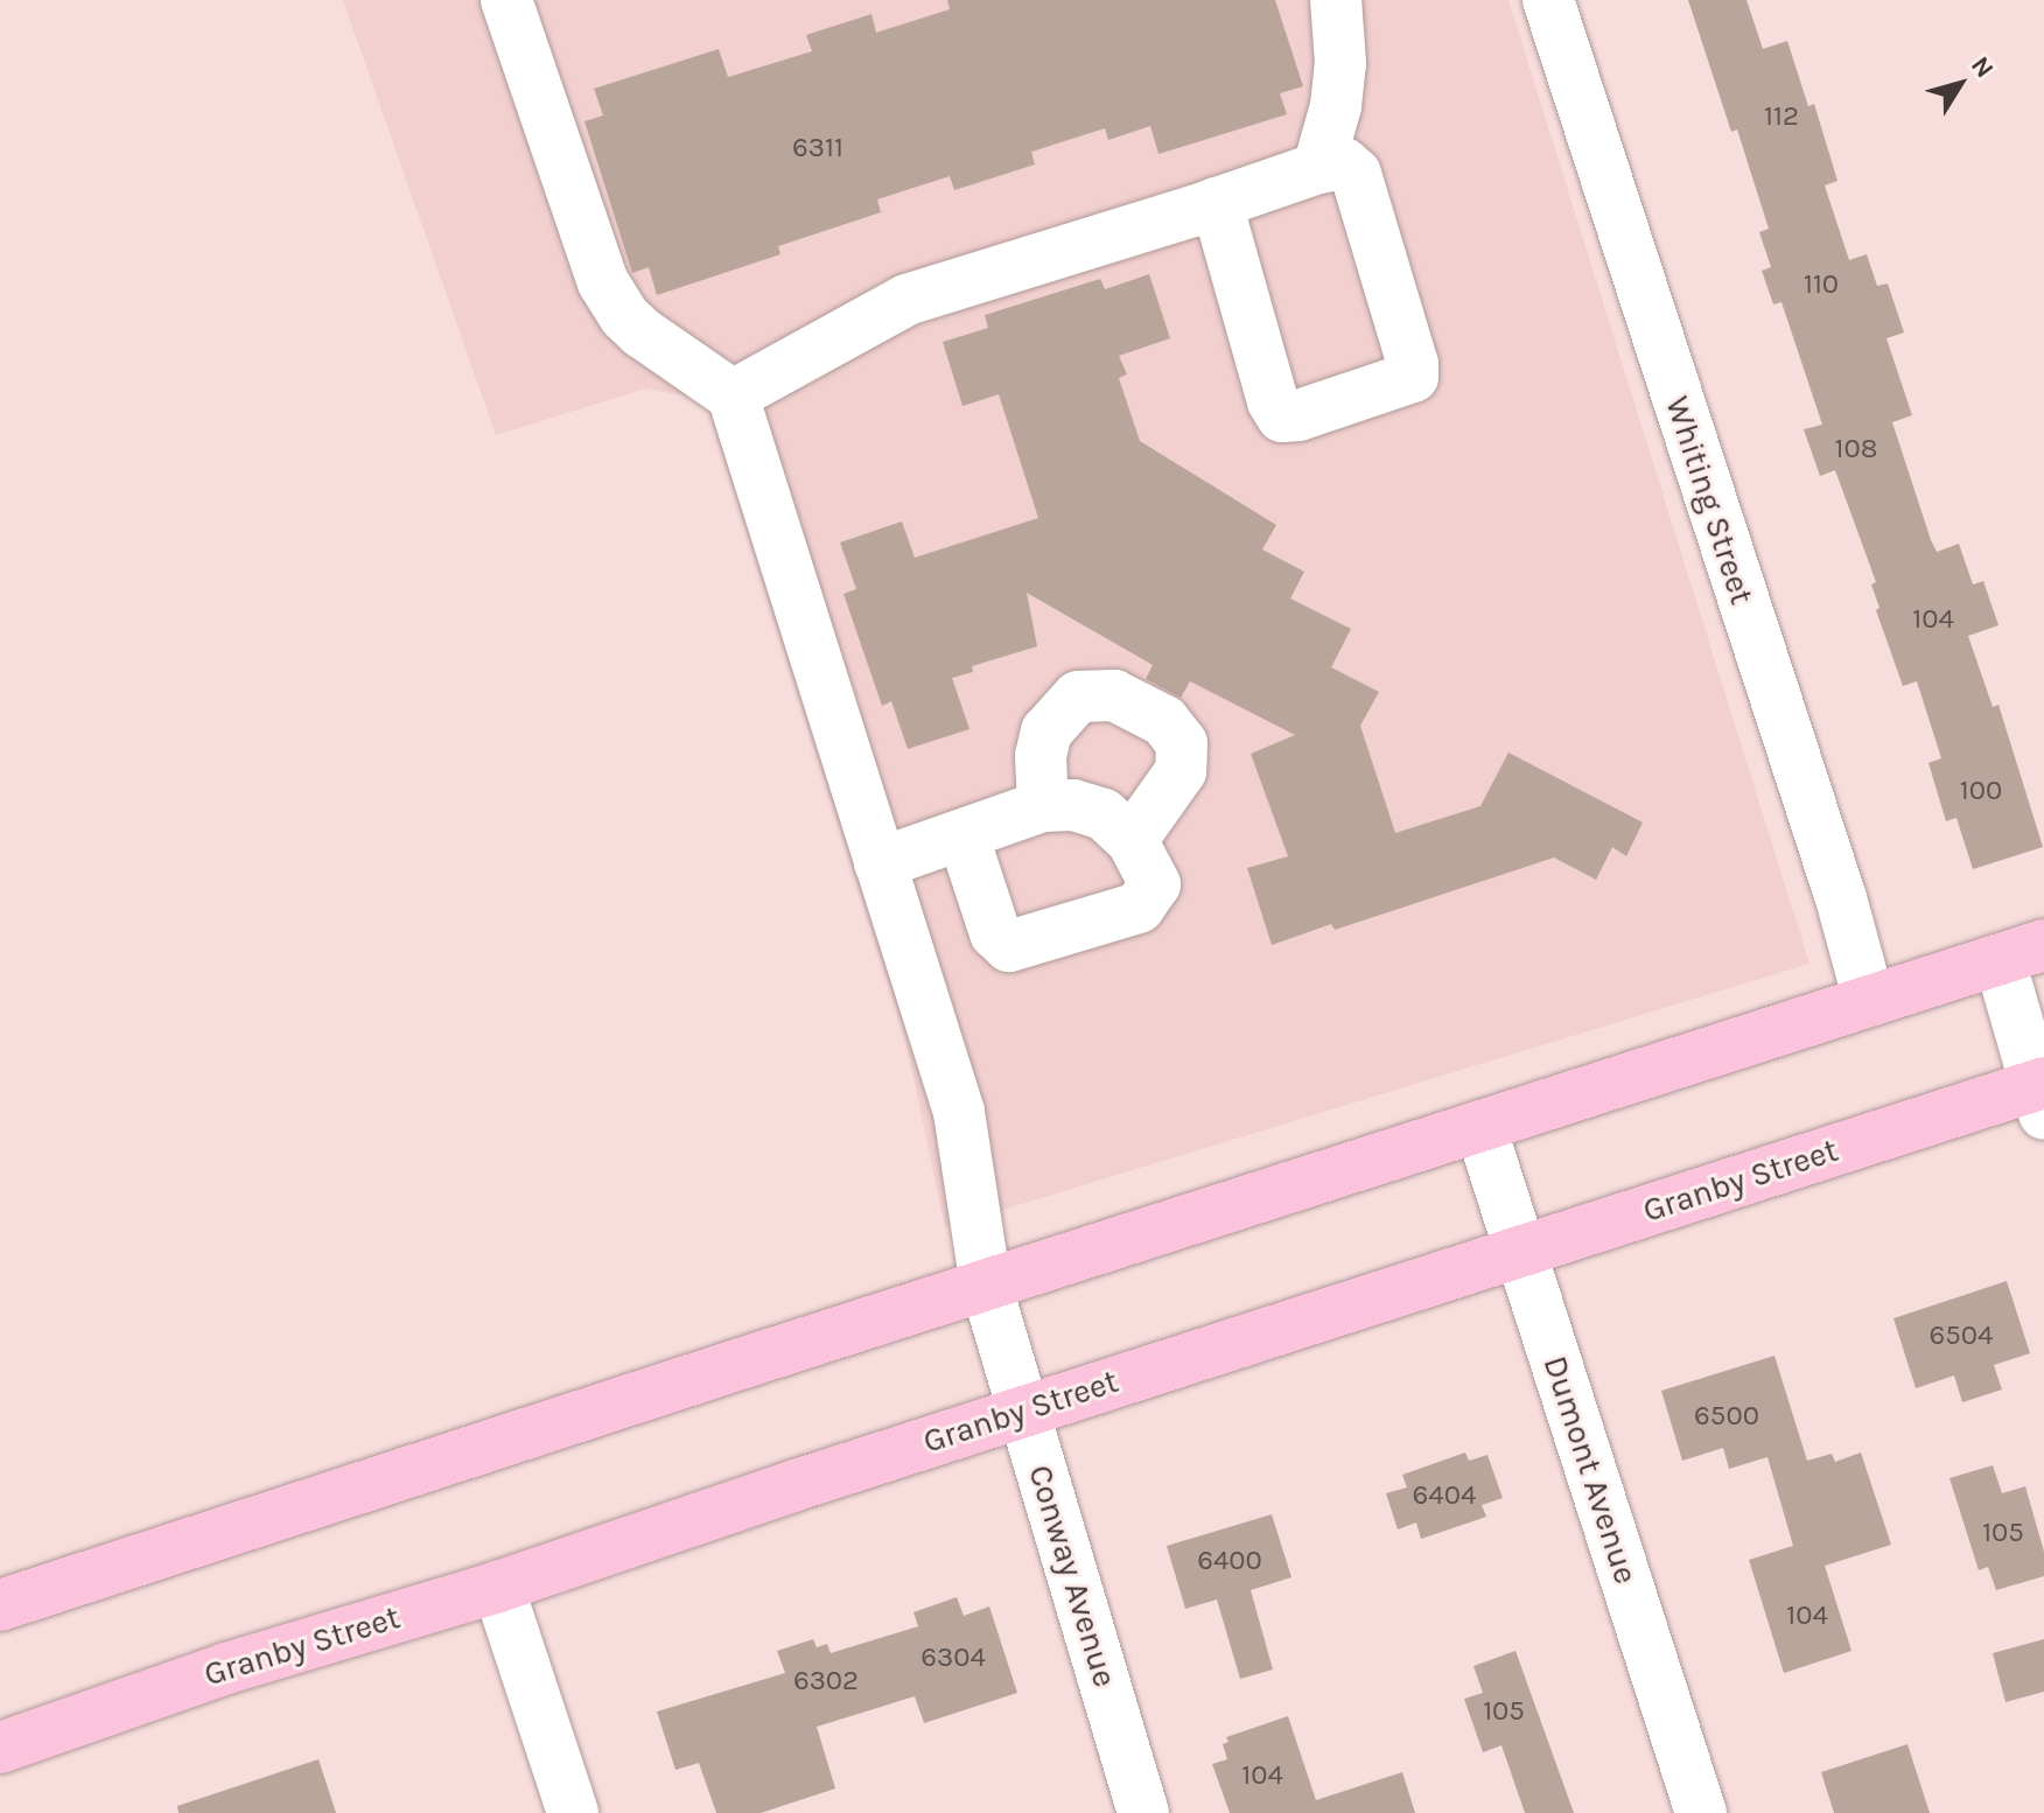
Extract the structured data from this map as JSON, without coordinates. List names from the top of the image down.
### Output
{
  "streets": {
    "main road": ["Granby Street"],
    "street": ["Whiting Street", "Dumont Avenue", "Conway Avenue"]
  },
  "crossings": [
    ["Granby Street", "Dumont Avenue"],
    ["Granby Street", "Conway Avenue"]
  ],
  "house_numbers": [
    "112",
    "6311",
    "110",
    "108",
    "104",
    "100",
    "6504",
    "6500",
    "6404",
    "105",
    "6400",
    "104",
    "6304",
    "6302",
    "105",
    "104"
  ],
  "north": "top right"
}
